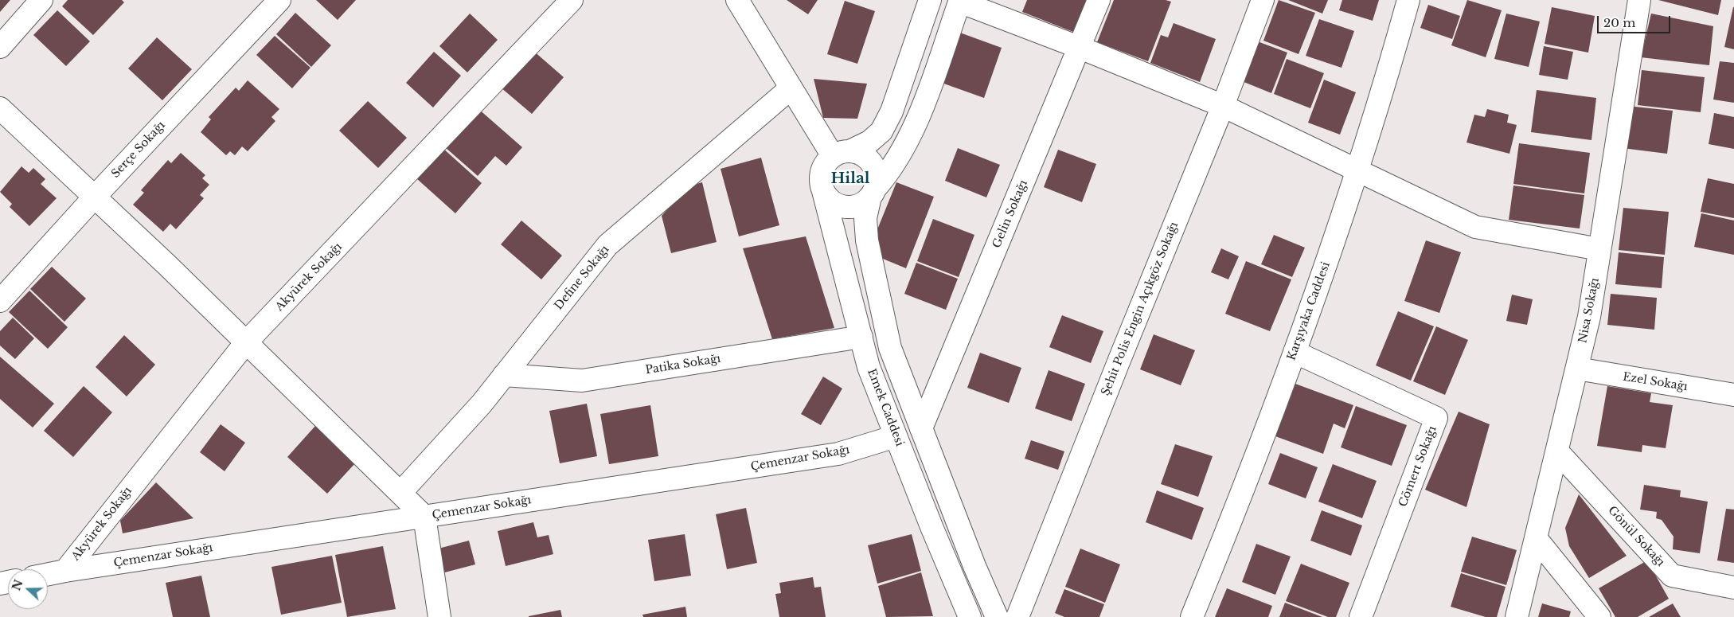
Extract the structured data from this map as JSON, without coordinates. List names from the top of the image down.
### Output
{
  "streets": {
    "street": [
      "Serçe Sokağı",
      "Gelin Sokağı",
      "Akyürek Sokağı",
      "Define Sokağı",
      "Şehit Polis Engin Açıkgöz Sokağı",
      "Nisa Sokağı",
      "Karşıyaka Caddesi",
      "Patika Sokağı",
      "Ezel Sokağı",
      "Emek Caddesi",
      "Çemenzar Sokağı",
      "Cömert Sokağı",
      "Gönül Sokağı"
    ]
  },
  "crossings": [
    ["Gelin Sokağı", "Çemenzar Sokağı"],
    ["Akyürek Sokağı", "Çemenzar Sokağı"],
    ["Define Sokağı", "Patika Sokağı"],
    ["Nisa Sokağı", "Ezel Sokağı"],
    ["Nisa Sokağı", "Gönül Sokağı"],
    ["Karşıyaka Caddesi", "Cömert Sokağı"],
    ["Patika Sokağı", "Emek Caddesi"],
    ["Emek Caddesi", "Çemenzar Sokağı"]
  ],
  "districts": ["Hilal"],
  "scale_bar": "20 m",
  "north": "left"
}
